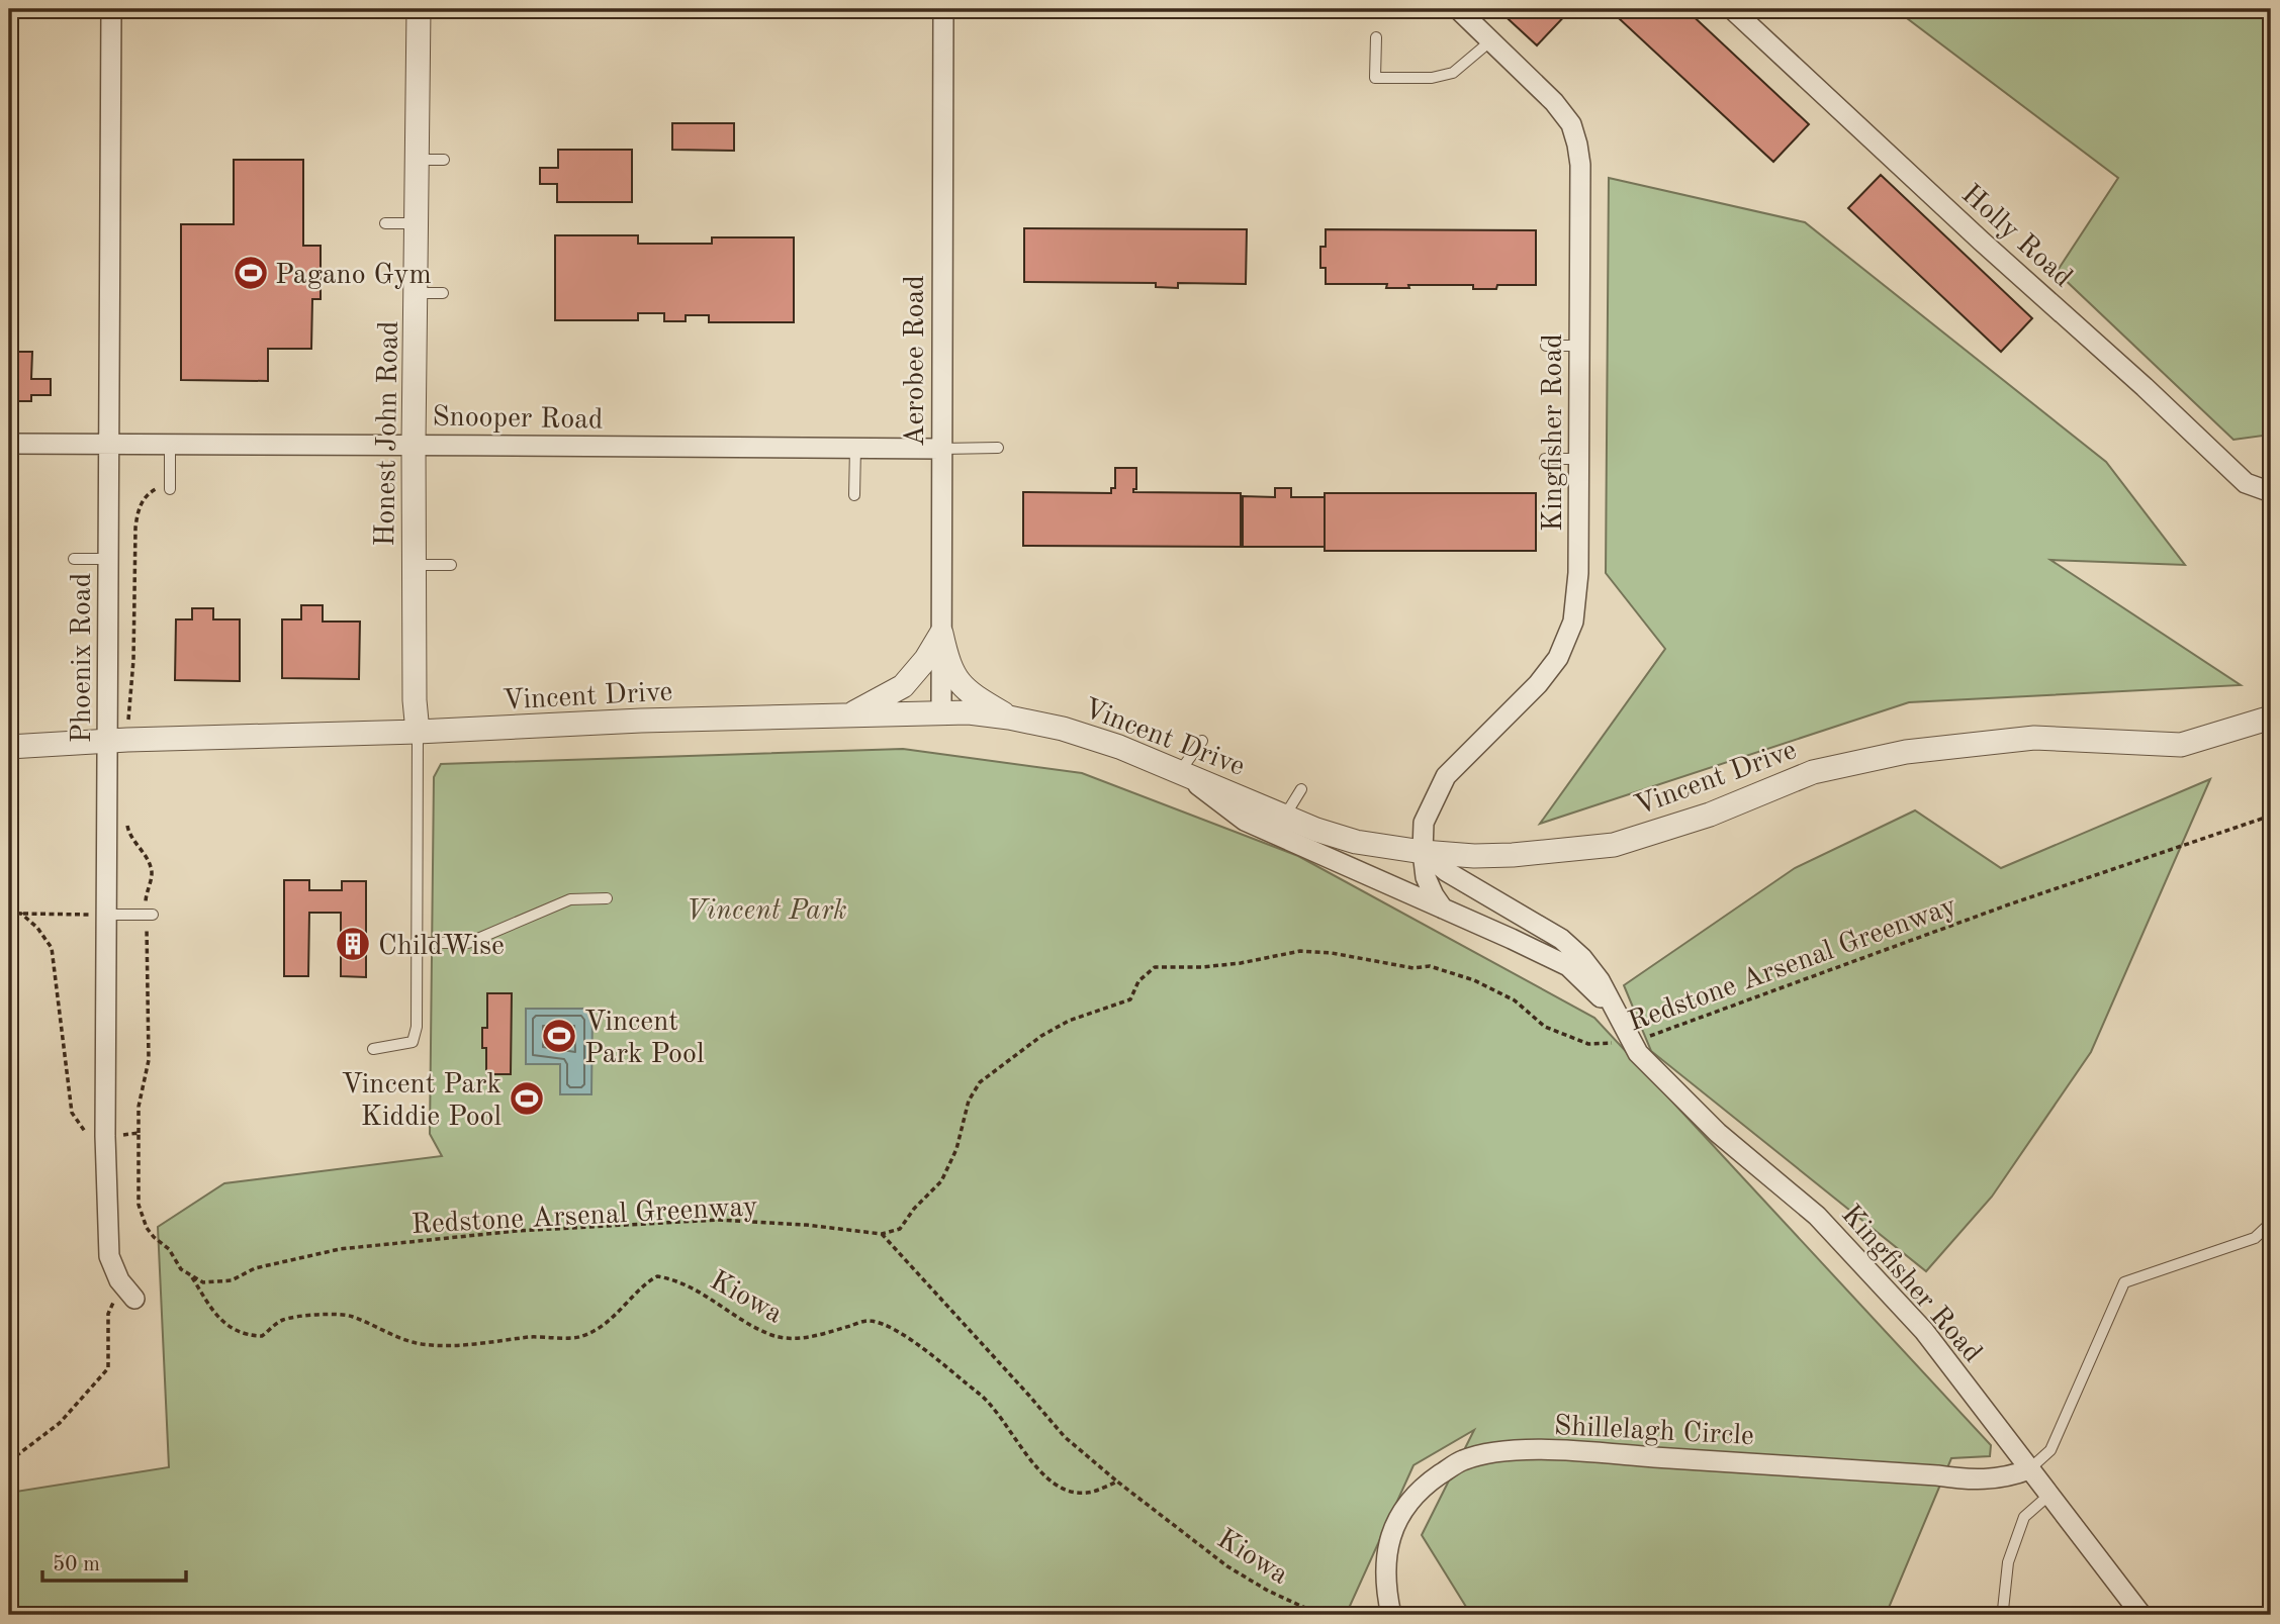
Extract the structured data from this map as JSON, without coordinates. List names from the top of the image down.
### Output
{
  "streets": {
    "street": [
      "Holly Road",
      "Aerobee Road",
      "Snooper Road",
      "Kingfisher Road",
      "Honest John Road",
      "Phoenix Road",
      "Vincent Drive",
      "Shillelagh Circle"
    ],
    "path": ["Redstone Arsenal Greenway", "Kiowa"]
  },
  "crossings": [
    ["Aerobee Road", "Snooper Road"],
    ["Aerobee Road", "Vincent Drive"],
    ["Snooper Road", "Honest John Road"],
    ["Snooper Road", "Phoenix Road"],
    ["Kingfisher Road", "Vincent Drive"],
    ["Kingfisher Road", "Redstone Arsenal Greenway"],
    ["Kingfisher Road", "Shillelagh Circle"],
    ["Honest John Road", "Vincent Drive"],
    ["Phoenix Road", "Vincent Drive"],
    ["Redstone Arsenal Greenway", "Kiowa"]
  ],
  "parks": ["Vincent Park"],
  "places": {
    "sports": ["Pagano Gym", "Vincent Park Pool", "Vincent Park Kiddie Pool"],
    "building": ["ChildWise"]
  },
  "scale_bar": "50 m"
}
